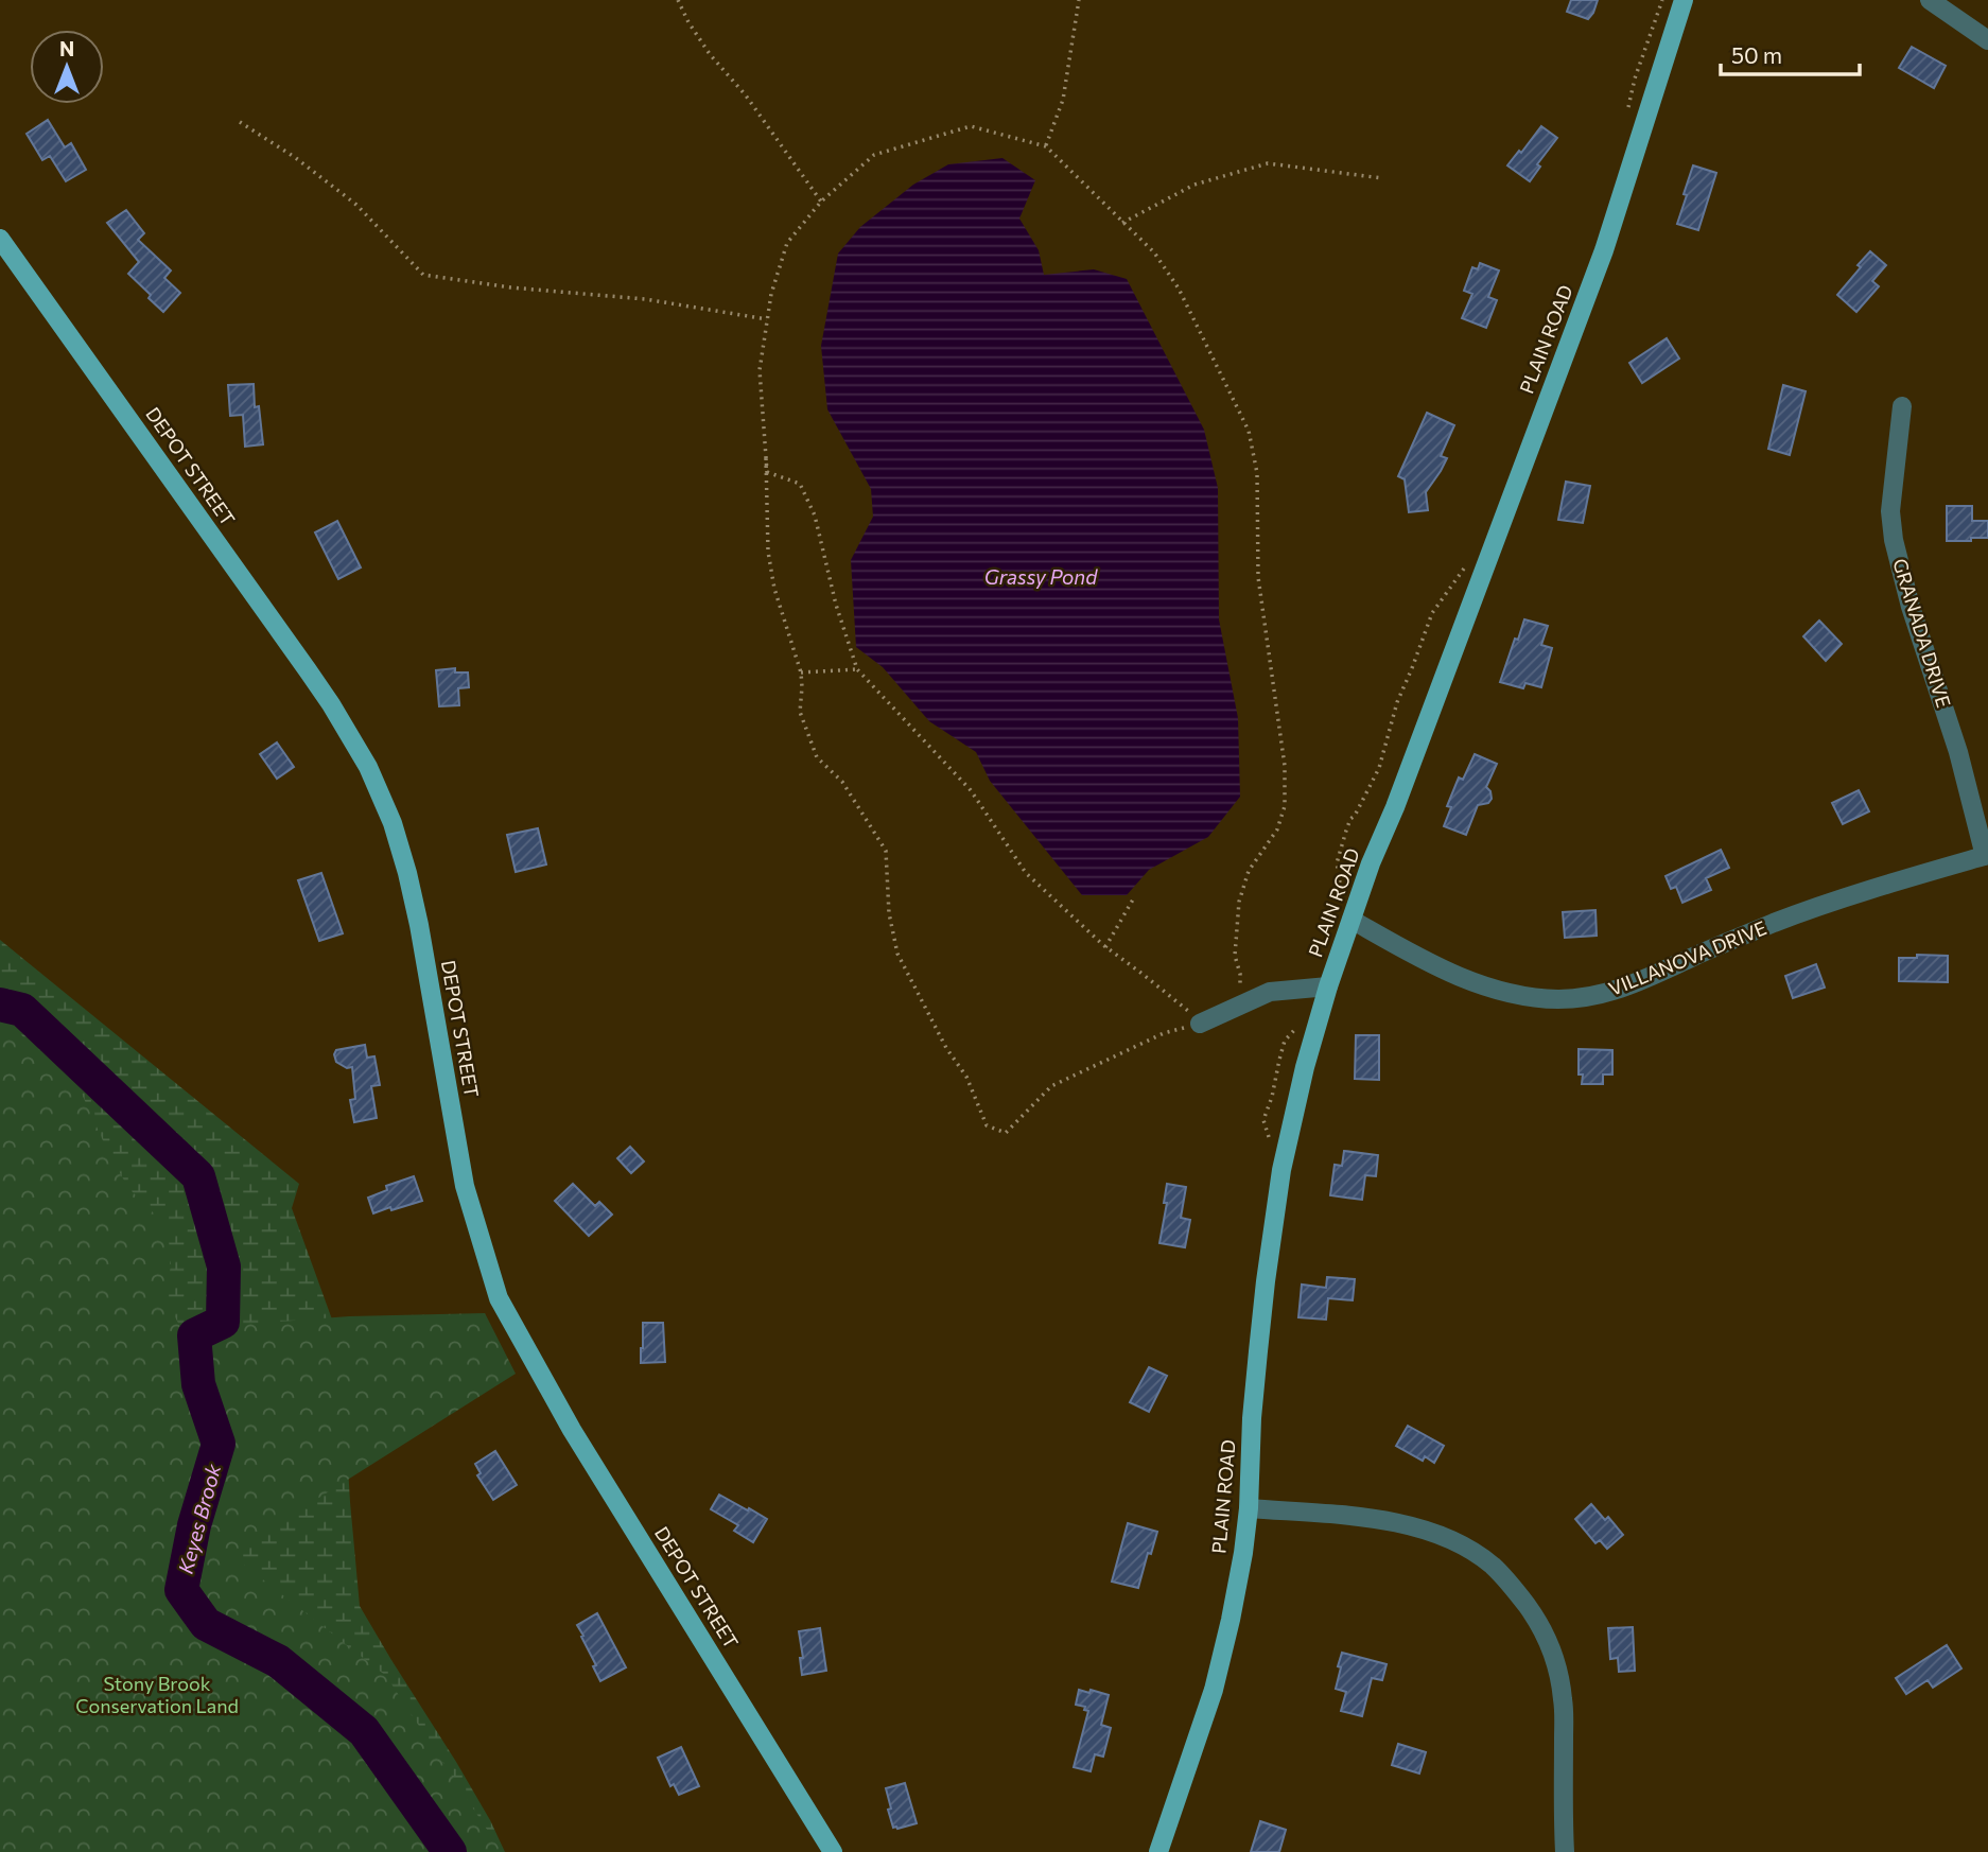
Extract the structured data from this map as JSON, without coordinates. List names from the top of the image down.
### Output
{
  "streets": {
    "main road": ["PLAIN ROAD", "DEPOT STREET"],
    "street": ["GRANADA DRIVE", "VILLANOVA DRIVE"]
  },
  "crossings": [
    ["PLAIN ROAD", "VILLANOVA DRIVE"],
    ["GRANADA DRIVE", "VILLANOVA DRIVE"]
  ],
  "water": ["Grassy Pond", "Keyes Brook"],
  "parks": ["Stony Brook Conservation Land"],
  "scale_bar": "50 m",
  "north": "top"
}
